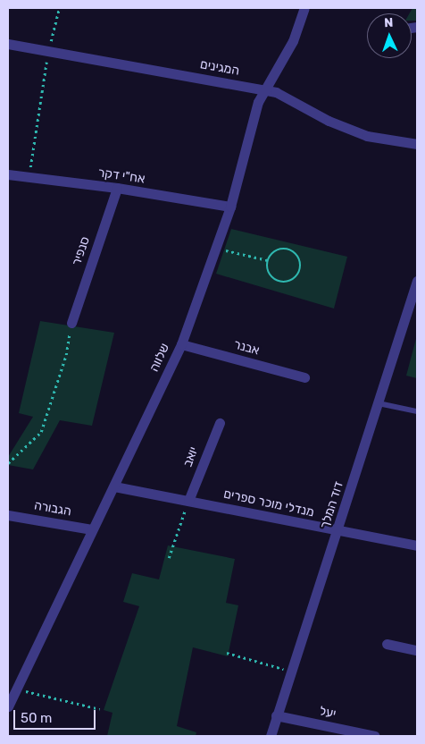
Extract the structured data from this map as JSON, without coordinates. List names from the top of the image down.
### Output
{
  "streets": {
    "street": [
      "המגינים",
      "אח\"י דקר",
      "סנפיר",
      "אבנר",
      "שלווה",
      "יואב",
      "מנדלי מוכר ספרים",
      "דוד המלך",
      "הגבורה",
      "יעל"
    ]
  },
  "crossings": [
    ["המגינים", "שלווה"],
    ["אח\"י דקר", "סנפיר"],
    ["אח\"י דקר", "שלווה"],
    ["אבנר", "שלווה"],
    ["שלווה", "מנדלי מוכר ספרים"],
    ["שלווה", "הגבורה"],
    ["יואב", "מנדלי מוכר ספרים"],
    ["מנדלי מוכר ספרים", "דוד המלך"],
    ["דוד המלך", "יעל"]
  ],
  "scale_bar": "50 m",
  "north": "top"
}
